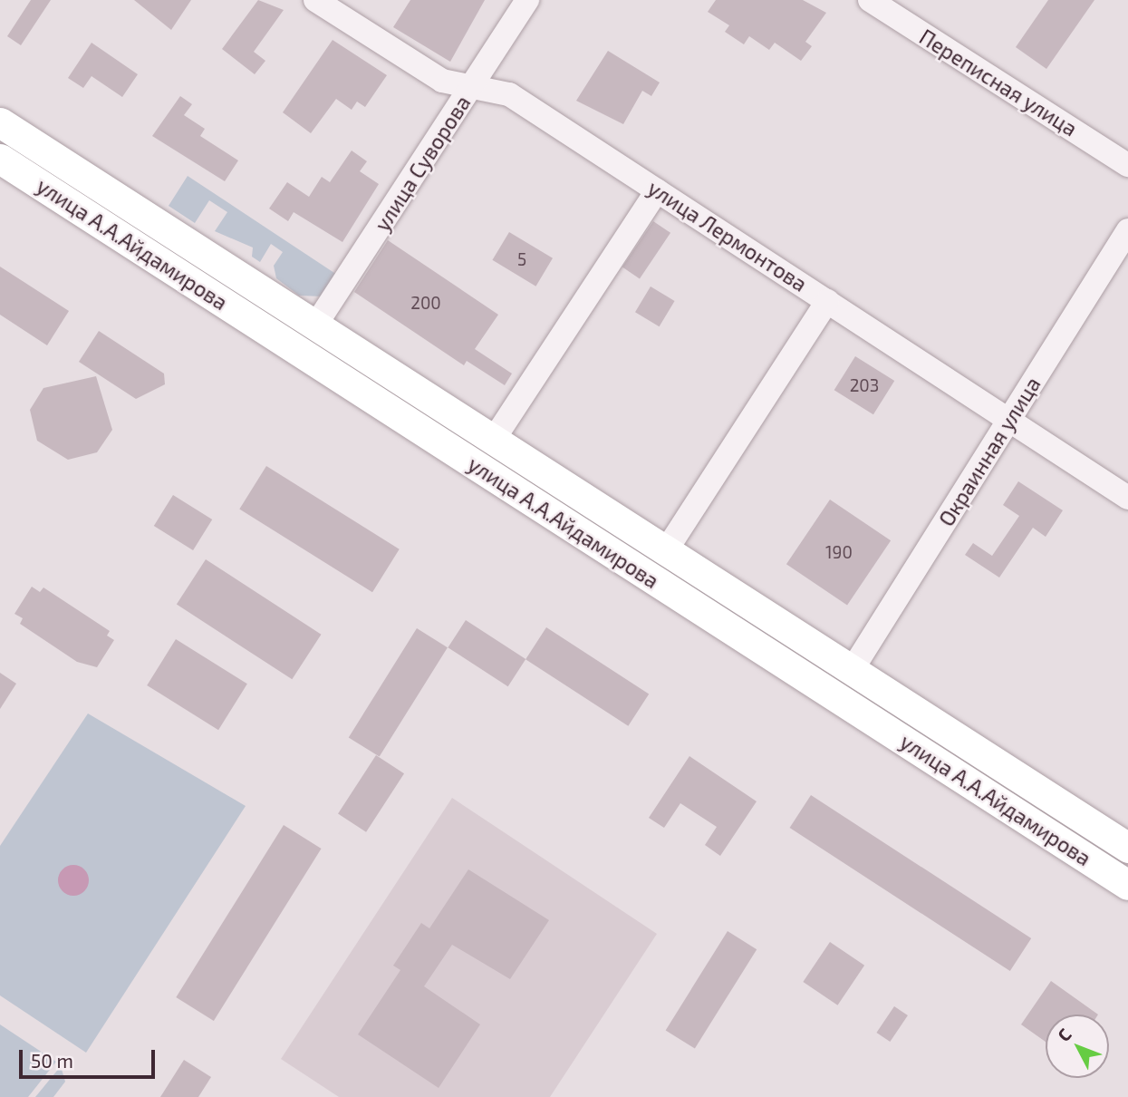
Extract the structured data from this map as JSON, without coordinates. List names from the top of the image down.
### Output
{
  "streets": {
    "main road": ["улица А.А.Айдамирова"],
    "street": [
      "Переписная улица",
      "улица Суворова",
      "улица Лермонтова",
      "Окраинная улица"
    ]
  },
  "crossings": [
    ["улица Суворова", "улица Лермонтова"],
    ["улица Суворова", "улица А.А.Айдамирова"],
    ["улица Лермонтова", "Окраинная улица"],
    ["улица А.А.Айдамирова", "Окраинная улица"]
  ],
  "house_numbers": [
    "5",
    "200",
    "203",
    "190"
  ],
  "scale_bar": "50 m",
  "north": "top left"
}
